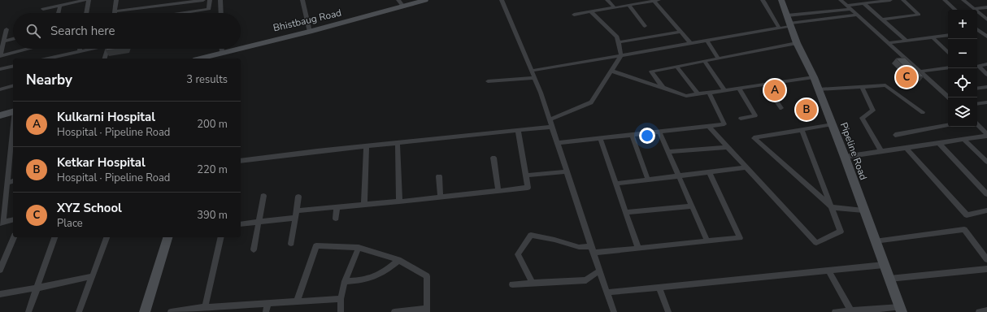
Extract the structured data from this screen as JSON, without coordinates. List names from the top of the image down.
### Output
{
  "streets": {
    "main road": ["Bhistbaug Road", "Pipeline Road"]
  },
  "page": {
    "map_buttons": ["+", "−"],
    "search": "Search here",
    "heading": ["Nearby", "3 results"],
    "pins": ["C", "A", "B"],
    "list": [
      {
        "mark": "A",
        "name": "Kulkarni Hospital",
        "note": "Hospital · Pipeline Road",
        "value": "200 m"
      },
      {
        "mark": "B",
        "name": "Ketkar Hospital",
        "note": "Hospital · Pipeline Road",
        "value": "220 m"
      },
      {
        "mark": "C",
        "name": "XYZ School",
        "note": "Place",
        "value": "390 m"
      }
    ]
  }
}
